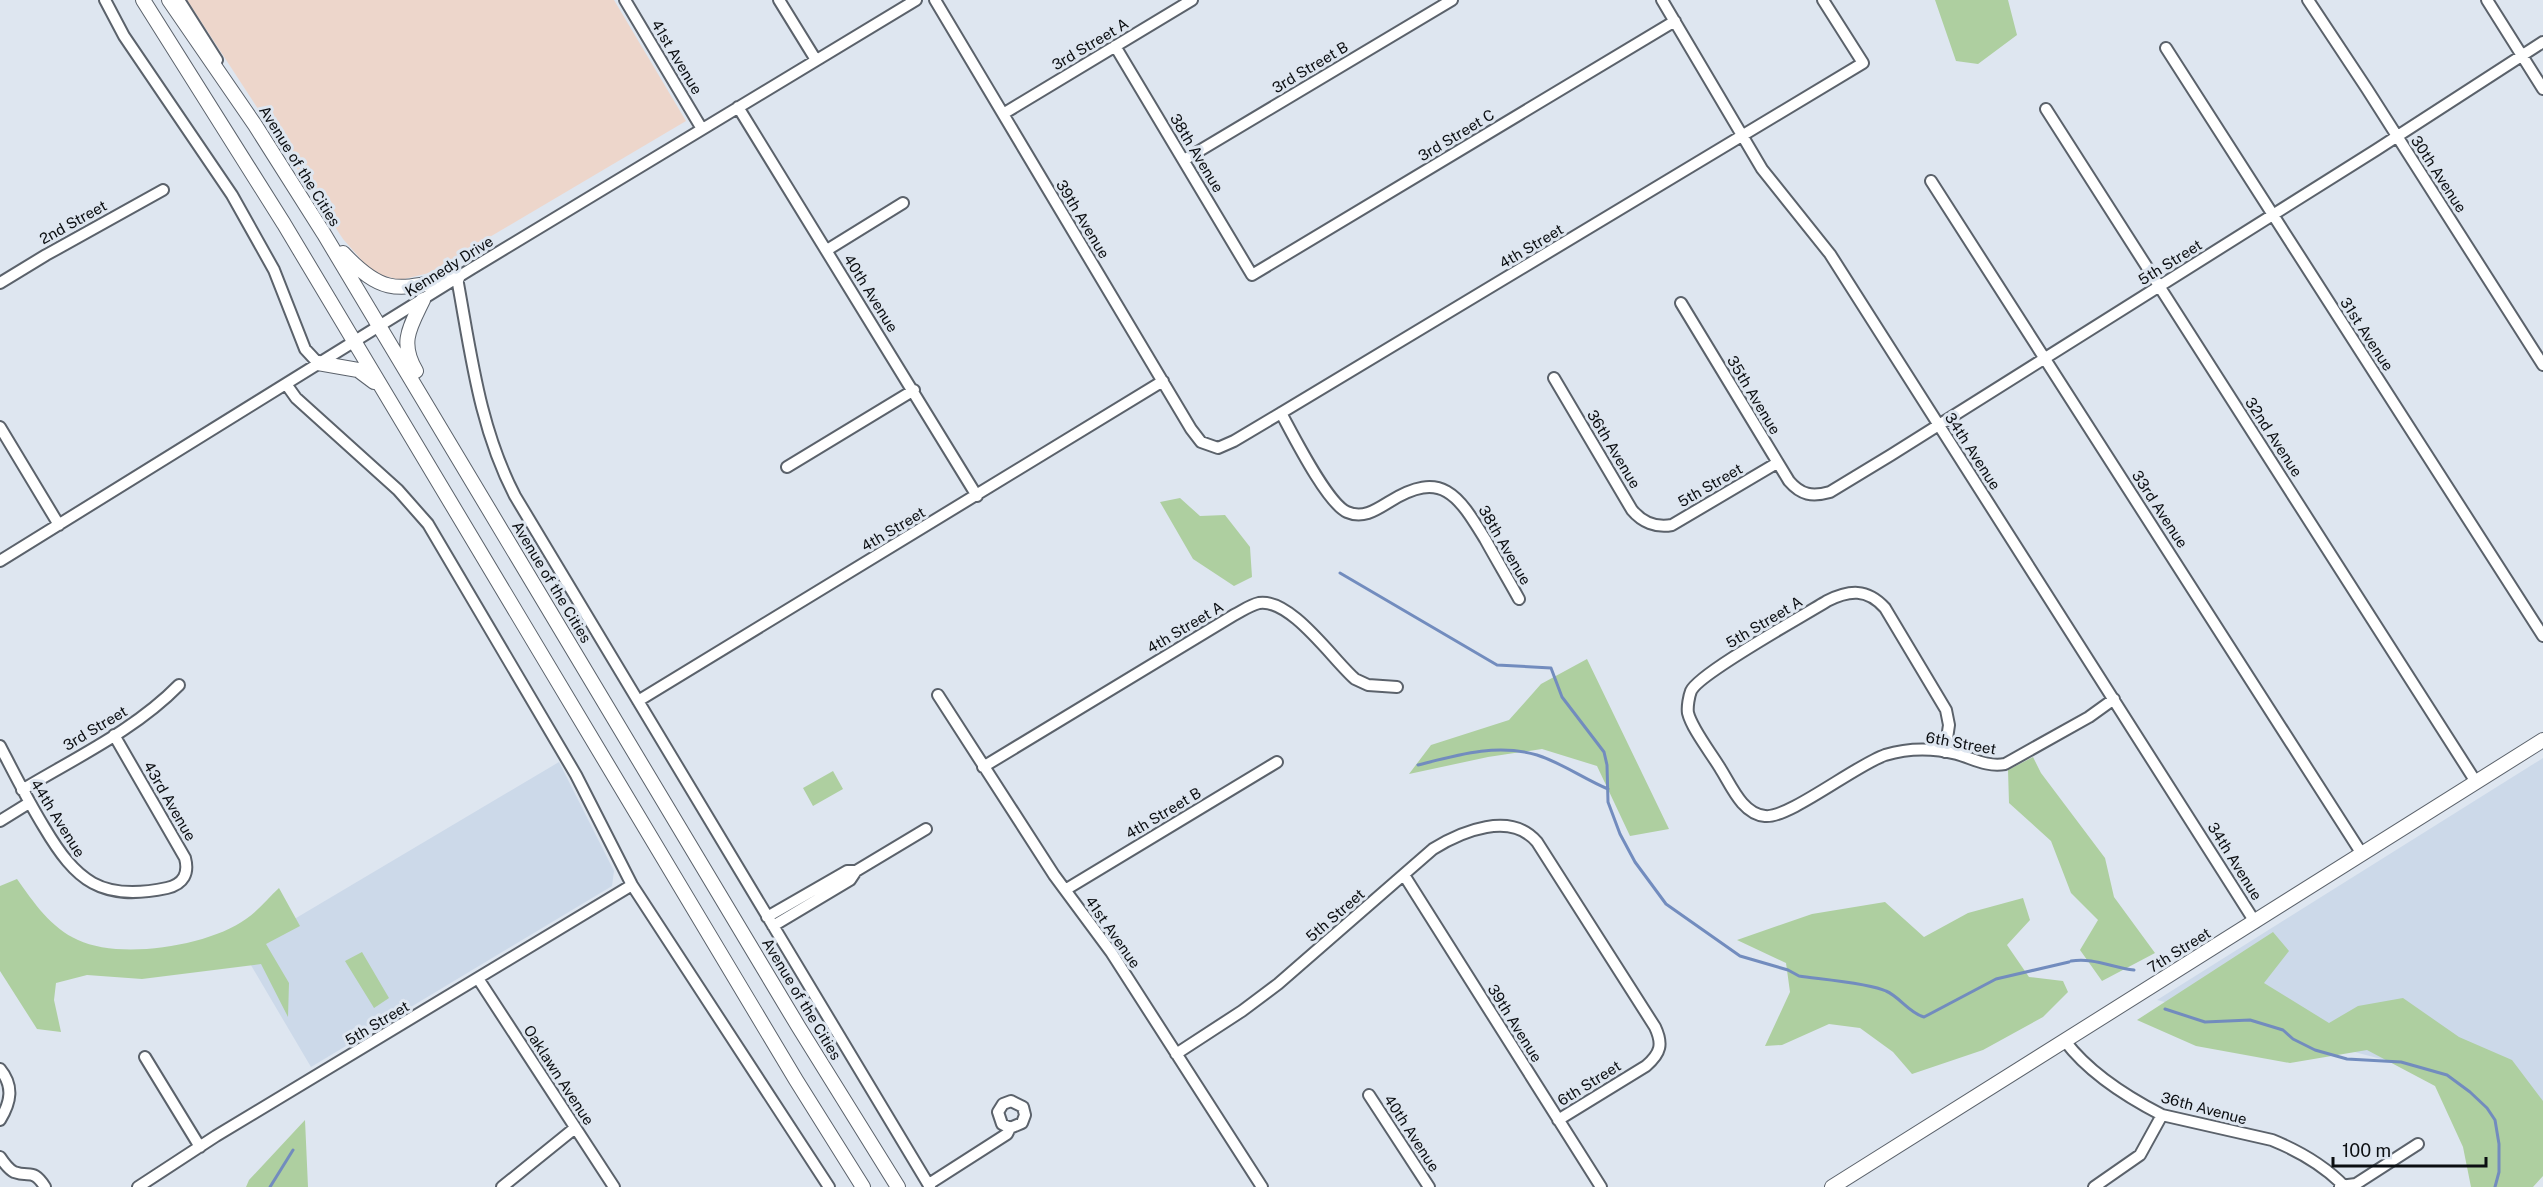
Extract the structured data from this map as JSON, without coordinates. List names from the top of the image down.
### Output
{
  "streets": {
    "main road": ["Avenue of the Cities", "7th Street"],
    "street": [
      "3rd Street A",
      "41st Avenue",
      "3rd Street B",
      "3rd Street C",
      "38th Avenue",
      "30th Avenue",
      "39th Avenue",
      "2nd Street",
      "4th Street",
      "5th Street",
      "Kennedy Drive",
      "40th Avenue",
      "31st Avenue",
      "35th Avenue",
      "32nd Avenue",
      "36th Avenue",
      "34th Avenue",
      "33rd Avenue",
      "5th Street A",
      "4th Street A",
      "3rd Street",
      "6th Street",
      "43rd Avenue",
      "4th Street B",
      "44th Avenue",
      "Oaklawn Avenue"
    ]
  },
  "crossings": [
    ["3rd Street A", "38th Avenue"],
    ["3rd Street A", "39th Avenue"],
    ["41st Avenue", "5th Street"],
    ["41st Avenue", "Kennedy Drive"],
    ["41st Avenue", "4th Street A"],
    ["41st Avenue", "4th Street B"],
    ["3rd Street B", "38th Avenue"],
    ["3rd Street C", "38th Avenue"],
    ["3rd Street C", "34th Avenue"],
    ["38th Avenue", "4th Street"],
    ["Avenue of the Cities", "4th Street"],
    ["Avenue of the Cities", "Kennedy Drive"],
    ["30th Avenue", "5th Street"],
    ["39th Avenue", "4th Street"],
    ["39th Avenue", "5th Street"],
    ["39th Avenue", "6th Street"],
    ["4th Street", "40th Avenue"],
    ["4th Street", "34th Avenue"],
    ["5th Street", "31st Avenue"],
    ["5th Street", "35th Avenue"],
    ["5th Street", "32nd Avenue"],
    ["5th Street", "36th Avenue"],
    ["5th Street", "34th Avenue"],
    ["5th Street", "33rd Avenue"],
    ["5th Street", "6th Street"],
    ["5th Street", "Oaklawn Avenue"],
    ["Kennedy Drive", "40th Avenue"],
    ["32nd Avenue", "7th Street"],
    ["36th Avenue", "7th Street"],
    ["34th Avenue", "6th Street"],
    ["34th Avenue", "7th Street"],
    ["33rd Avenue", "7th Street"],
    ["5th Street A", "6th Street"],
    ["3rd Street", "43rd Avenue"],
    ["3rd Street", "44th Avenue"],
    ["43rd Avenue", "44th Avenue"]
  ],
  "scale_bar": "100 m"
}
